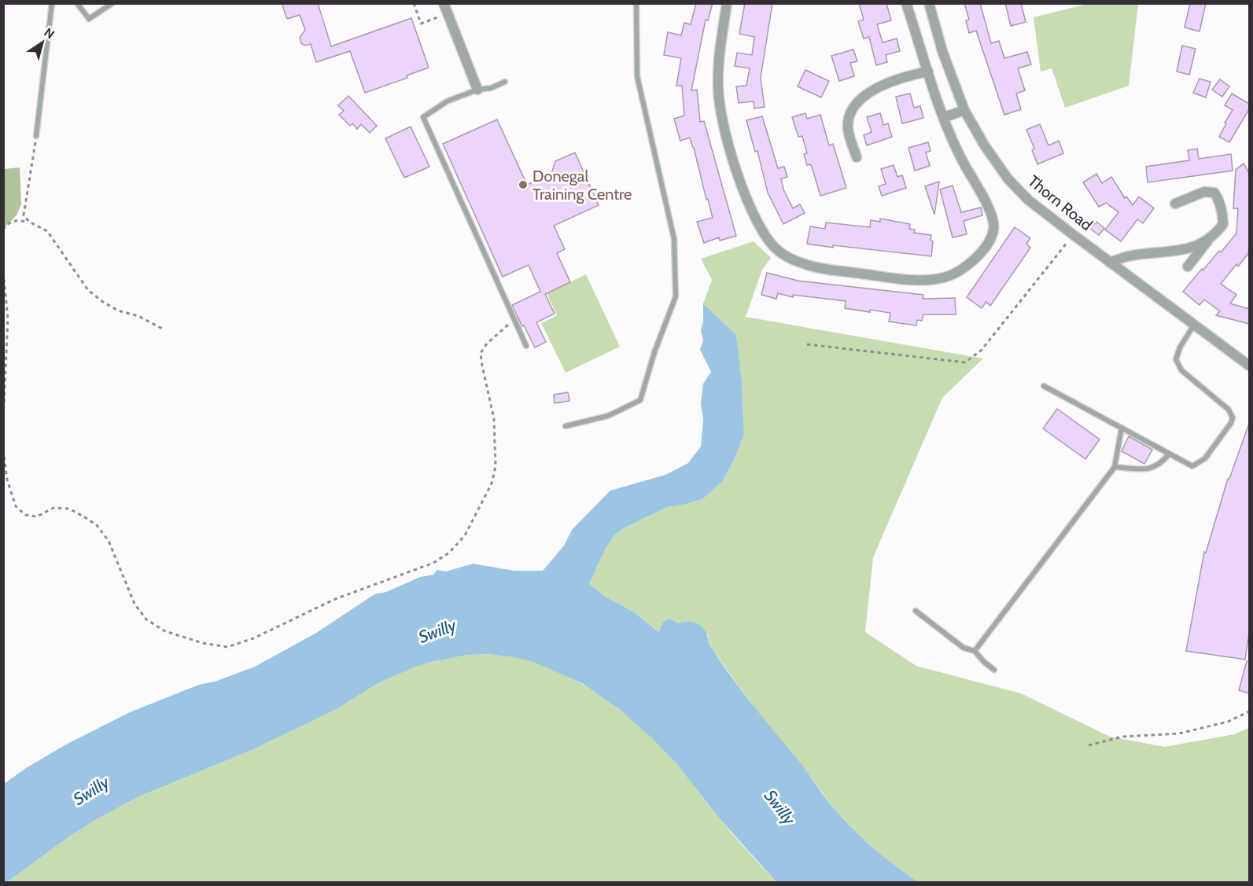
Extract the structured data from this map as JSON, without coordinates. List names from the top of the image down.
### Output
{
  "streets": {
    "street": ["Thorn Road"]
  },
  "water": ["Swilly"],
  "places": ["Donegal Training Centre"],
  "north": "top right"
}
